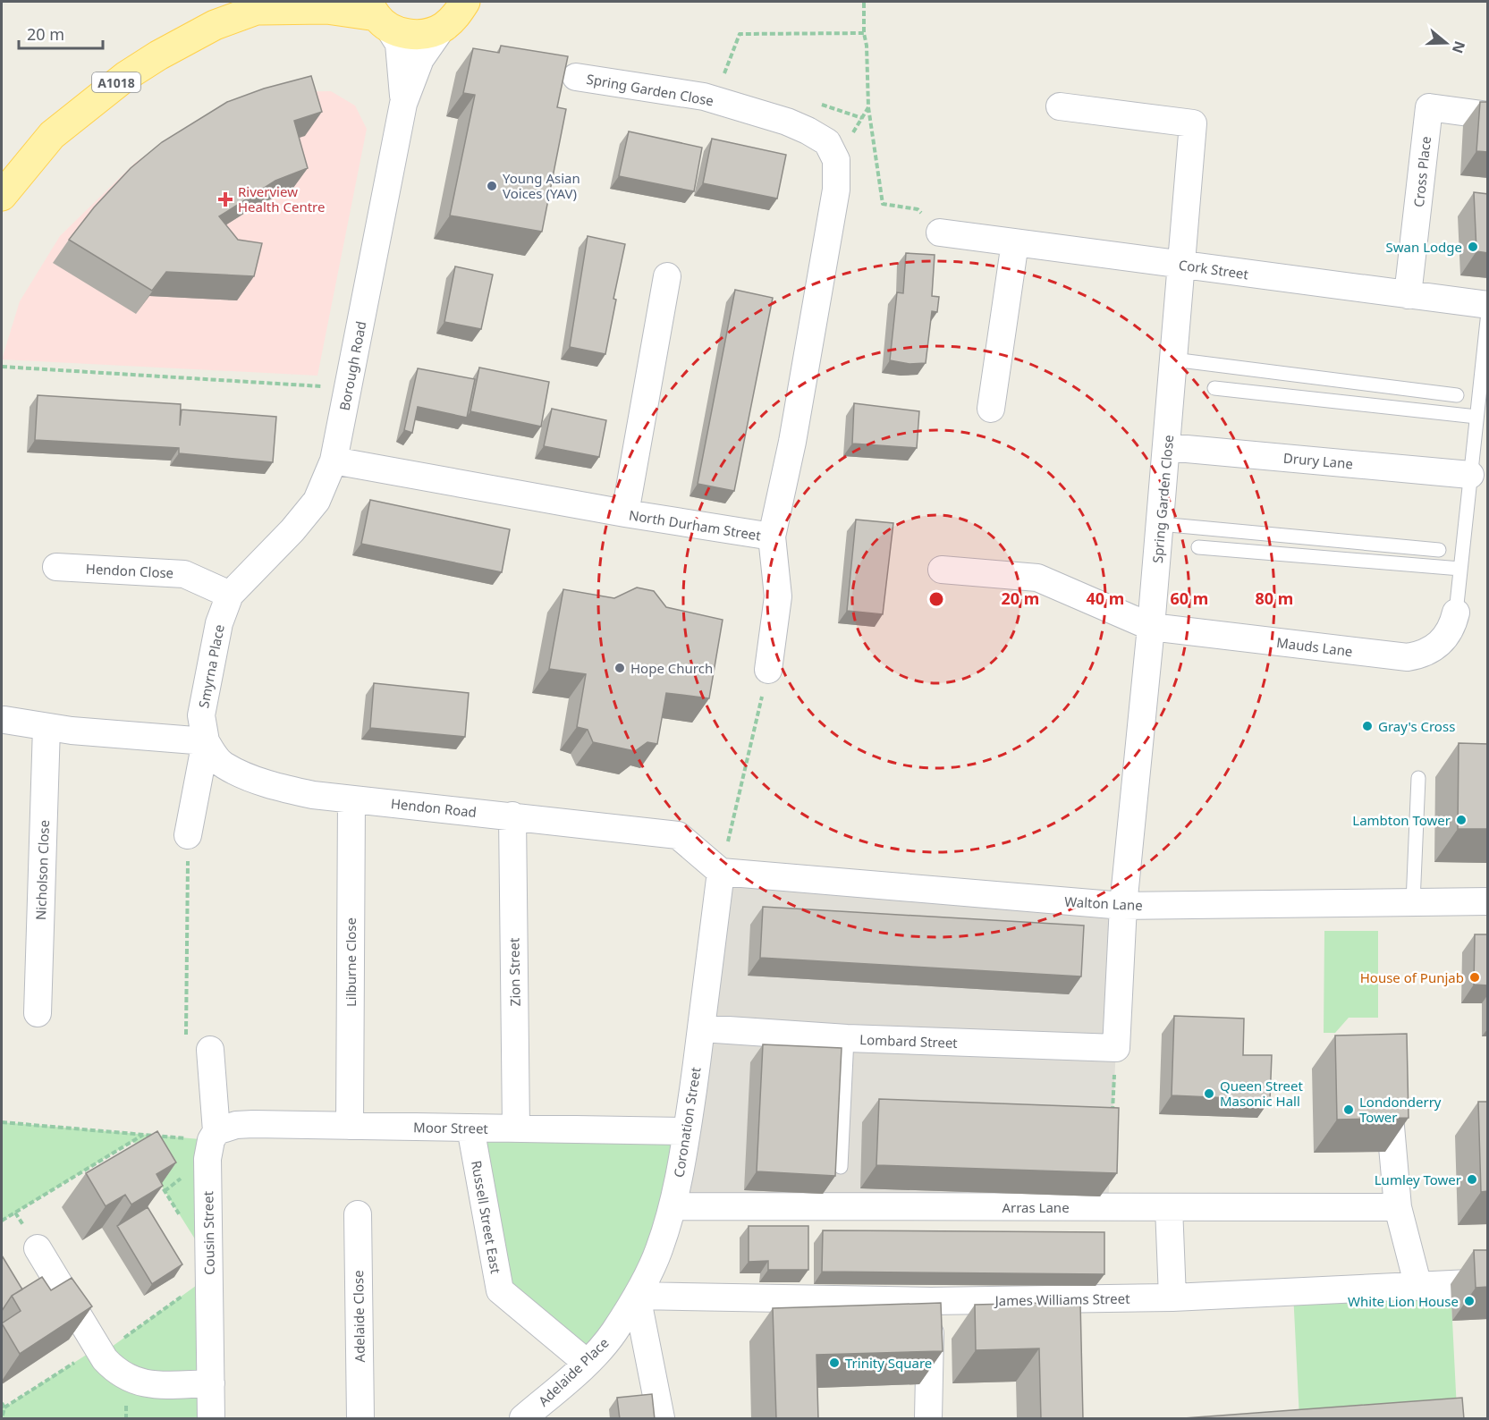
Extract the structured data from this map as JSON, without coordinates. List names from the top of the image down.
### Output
{
  "streets": {
    "main road": ["A1018"],
    "street": [
      "Spring Garden Close",
      "Cross Place",
      "Cork Street",
      "Borough Road",
      "Drury Lane",
      "North Durham Street",
      "Hendon Close",
      "Mauds Lane",
      "Smyrna Place",
      "Hendon Road",
      "Nicholson Close",
      "Walton Lane",
      "Lilburne Close",
      "Zion Street",
      "Lombard Street",
      "Coronation Street",
      "Moor Street",
      "Arras Lane",
      "Russell Street East",
      "Cousin Street",
      "James Williams Street",
      "Adelaide Close",
      "Adelaide Place"
    ]
  },
  "crossings": [
    ["A1018", "Borough Road"],
    ["Spring Garden Close", "Cork Street"],
    ["Spring Garden Close", "Drury Lane"],
    ["Spring Garden Close", "North Durham Street"],
    ["Spring Garden Close", "Mauds Lane"],
    ["Spring Garden Close", "Walton Lane"],
    ["Spring Garden Close", "Lombard Street"],
    ["Cross Place", "Cork Street"],
    ["Borough Road", "North Durham Street"],
    ["Borough Road", "Hendon Close"],
    ["Borough Road", "Smyrna Place"],
    ["Hendon Close", "Smyrna Place"],
    ["Smyrna Place", "Hendon Road"],
    ["Hendon Road", "Walton Lane"],
    ["Hendon Road", "Lilburne Close"],
    ["Hendon Road", "Zion Street"],
    ["Hendon Road", "Coronation Street"],
    ["Walton Lane", "Coronation Street"],
    ["Lilburne Close", "Moor Street"],
    ["Zion Street", "Moor Street"],
    ["Lombard Street", "Coronation Street"],
    ["Coronation Street", "Moor Street"],
    ["Coronation Street", "Arras Lane"],
    ["Coronation Street", "James Williams Street"],
    ["Coronation Street", "Adelaide Place"],
    ["Moor Street", "Russell Street East"],
    ["Moor Street", "Cousin Street"],
    ["Russell Street East", "Adelaide Place"],
    ["James Williams Street", "Adelaide Place"]
  ],
  "places": {
    "other": [
      "Young Asian Voices (YAV)",
      "Swan Lodge",
      "Hope Church",
      "Gray's Cross",
      "Lambton Tower",
      "House of Punjab",
      "Queen Street Masonic Hall",
      "Londonderry Tower",
      "Lumley Tower",
      "White Lion House",
      "Trinity Square"
    ],
    "health": ["Riverview Health Centre"]
  },
  "scale_bar": "20 m",
  "north": "right",
  "rings": [
    "20 m",
    "40 m",
    "60 m",
    "80 m"
  ]
}
